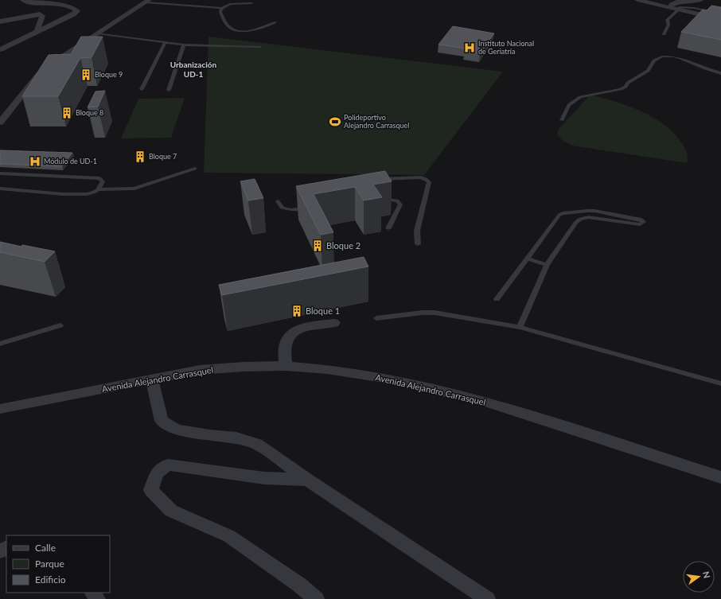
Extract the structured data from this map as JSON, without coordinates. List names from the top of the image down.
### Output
{
  "streets": {
    "street": ["Avenida Alejandro Carrasquel"]
  },
  "districts": ["Urbanización UD-1"],
  "places": {
    "hospital": ["Instituto Nacional de Geriatría", "Módulo de UD-1"],
    "building": [
      "Bloque 9",
      "Bloque 8",
      "Bloque 7",
      "Bloque 2",
      "Bloque 1"
    ],
    "sports": ["Polideportivo Alejandro Carrasquel"]
  },
  "legend": ["Calle", "Parque", "Edificio"],
  "north": "right"
}
